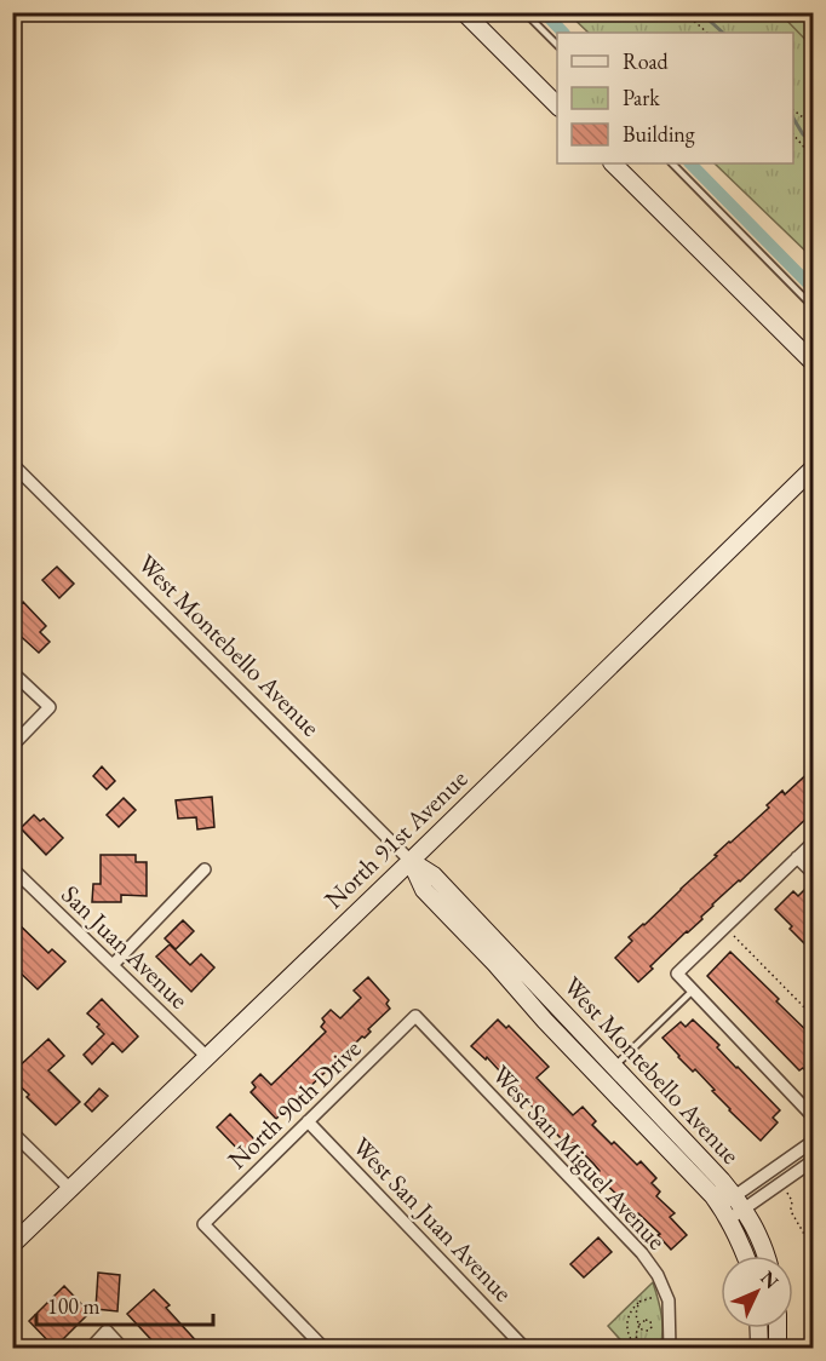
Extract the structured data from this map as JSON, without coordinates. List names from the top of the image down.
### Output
{
  "streets": {
    "main road": ["West Montebello Avenue", "North 91st Avenue"],
    "street": [
      "San Juan Avenue",
      "North 90th Drive",
      "West San Miguel Avenue",
      "West San Juan Avenue"
    ]
  },
  "crossings": [
    ["West Montebello Avenue", "North 91st Avenue"],
    ["North 91st Avenue", "San Juan Avenue"],
    ["North 90th Drive", "West San Miguel Avenue"],
    ["North 90th Drive", "West San Juan Avenue"]
  ],
  "legend": ["Road", "Park", "Building"],
  "scale_bar": "100 m",
  "north": "top right"
}
